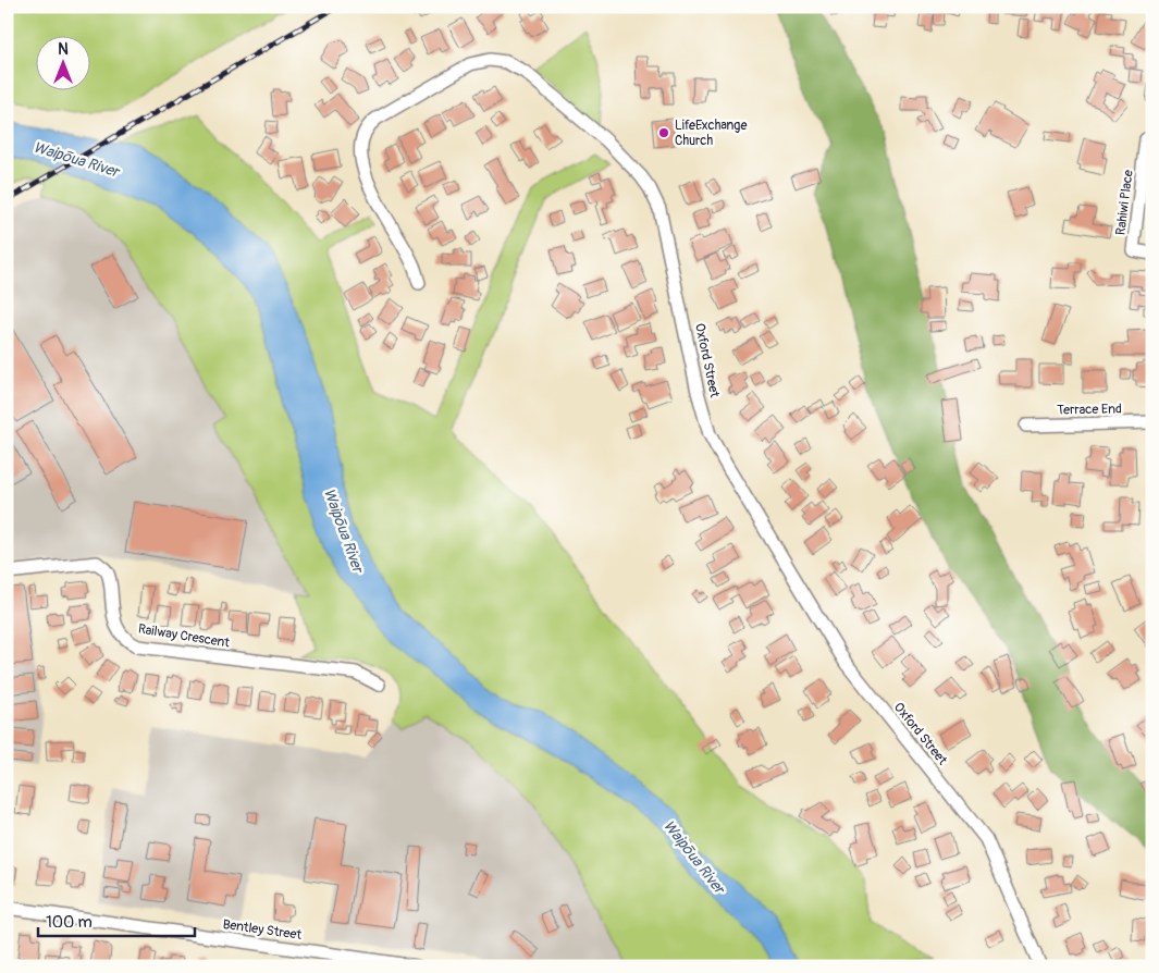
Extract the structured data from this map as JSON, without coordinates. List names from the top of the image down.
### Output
{
  "streets": {
    "street": [
      "Rahiwi Place",
      "Oxford Street",
      "Terrace End",
      "Railway Crescent",
      "Bentley Street"
    ]
  },
  "water": ["Waipōua River"],
  "places": ["LifeExchange Church"],
  "scale_bar": "100 m",
  "north": "top"
}
